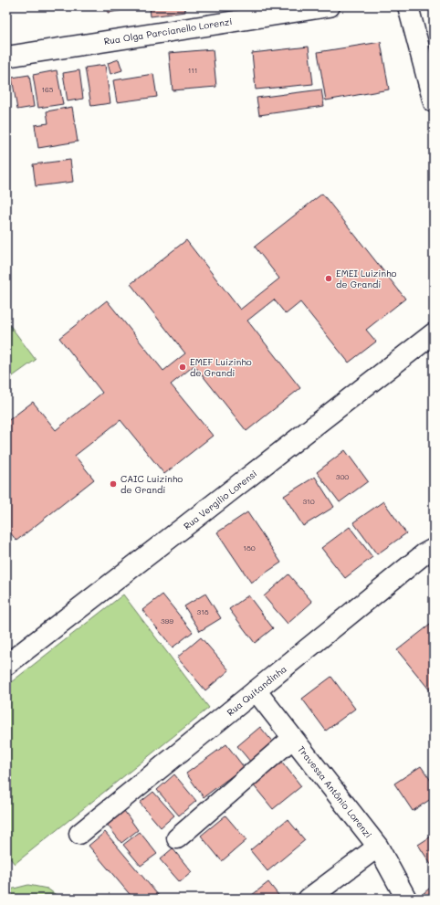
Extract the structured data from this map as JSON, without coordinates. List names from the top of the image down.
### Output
{
  "streets": {
    "street": [
      "Rua Olga Parcianello Lorenzi",
      "Rua Vergílio Lorensi",
      "Rua Quitandinha",
      "Travessa Antônio Lorenzi"
    ]
  },
  "crossings": [
    ["Rua Quitandinha", "Travessa Antônio Lorenzi"]
  ],
  "places": ["EMEI Luizinho de Grandi", "EMEF Luizinho de Grandi", "CAIC Luizinho de Grandi"],
  "house_numbers": [
    "111",
    "165",
    "300",
    "310",
    "180",
    "318",
    "399"
  ]
}
